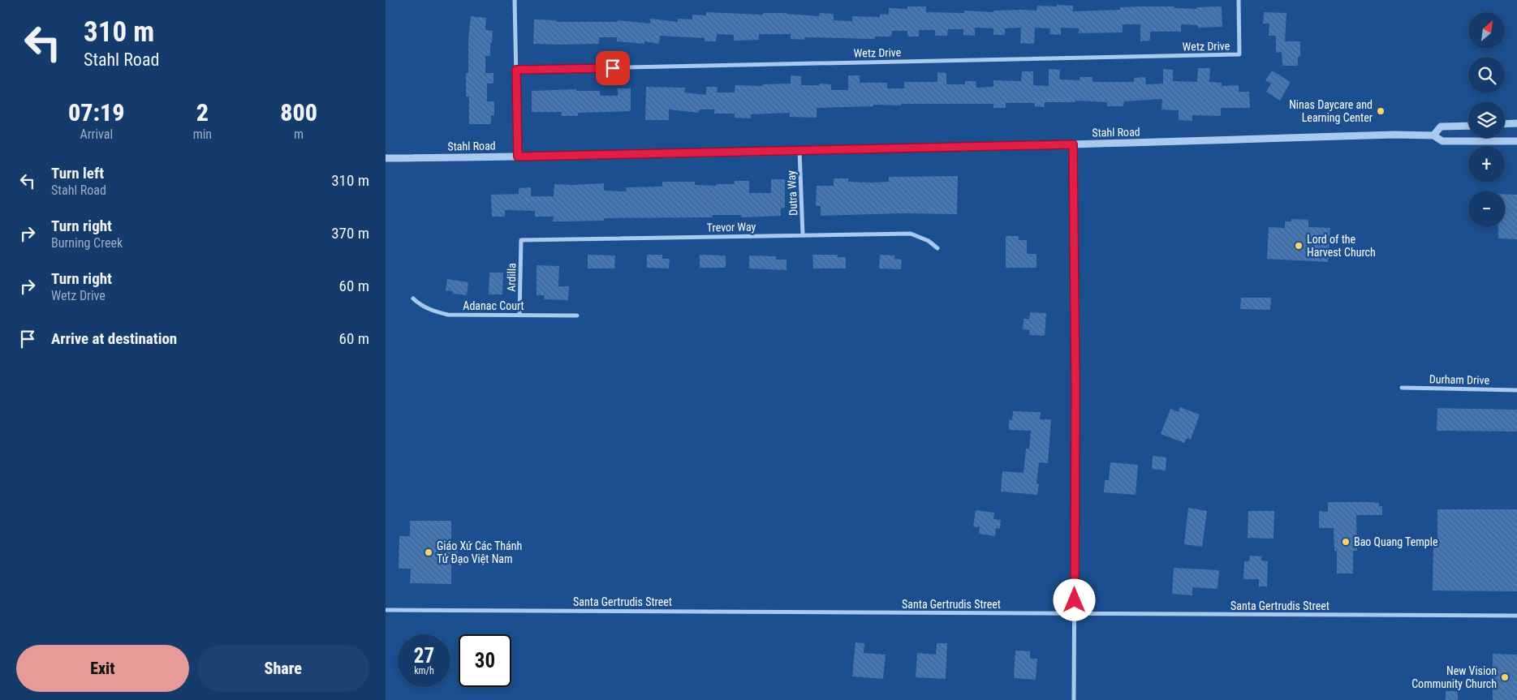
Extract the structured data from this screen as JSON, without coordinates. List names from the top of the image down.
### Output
{
  "streets": {
    "street": [
      "Wetz Drive",
      "Stahl Road",
      "Dutra Way",
      "Trevor Way",
      "Ardilla",
      "Adanac Court",
      "Durham Drive",
      "Santa Gertrudis Street"
    ]
  },
  "crossings": [
    ["Stahl Road", "Dutra Way"],
    ["Dutra Way", "Trevor Way"],
    ["Trevor Way", "Ardilla"],
    ["Ardilla", "Adanac Court"]
  ],
  "places": [
    "Ninas Daycare and Learning Center",
    "Lord of the Harvest Church",
    "Bao Quang Temple",
    "Giáo Xứ Các Thánh Tử Đạo Việt Nam",
    "New Vision Community Church"
  ],
  "north": "top right",
  "page": {
    "turn": ["310 m", "Stahl Road"],
    "map_buttons": ["+", "−"],
    "eta": [
      "07:19",
      "Arrival",
      "2",
      "min",
      "800",
      "m"
    ],
    "list": [
      {
        "name": "Turn left",
        "note": "Stahl Road",
        "value": "310 m"
      },
      {
        "name": "Turn right",
        "note": "Burning Creek",
        "value": "370 m"
      },
      {
        "name": "Turn right",
        "note": "Wetz Drive",
        "value": "60 m"
      },
      {
        "name": "Arrive at destination",
        "value": "60 m"
      }
    ],
    "speed": "27 km/h",
    "limit": "30",
    "buttons": ["Exit", "Share"]
  }
}
